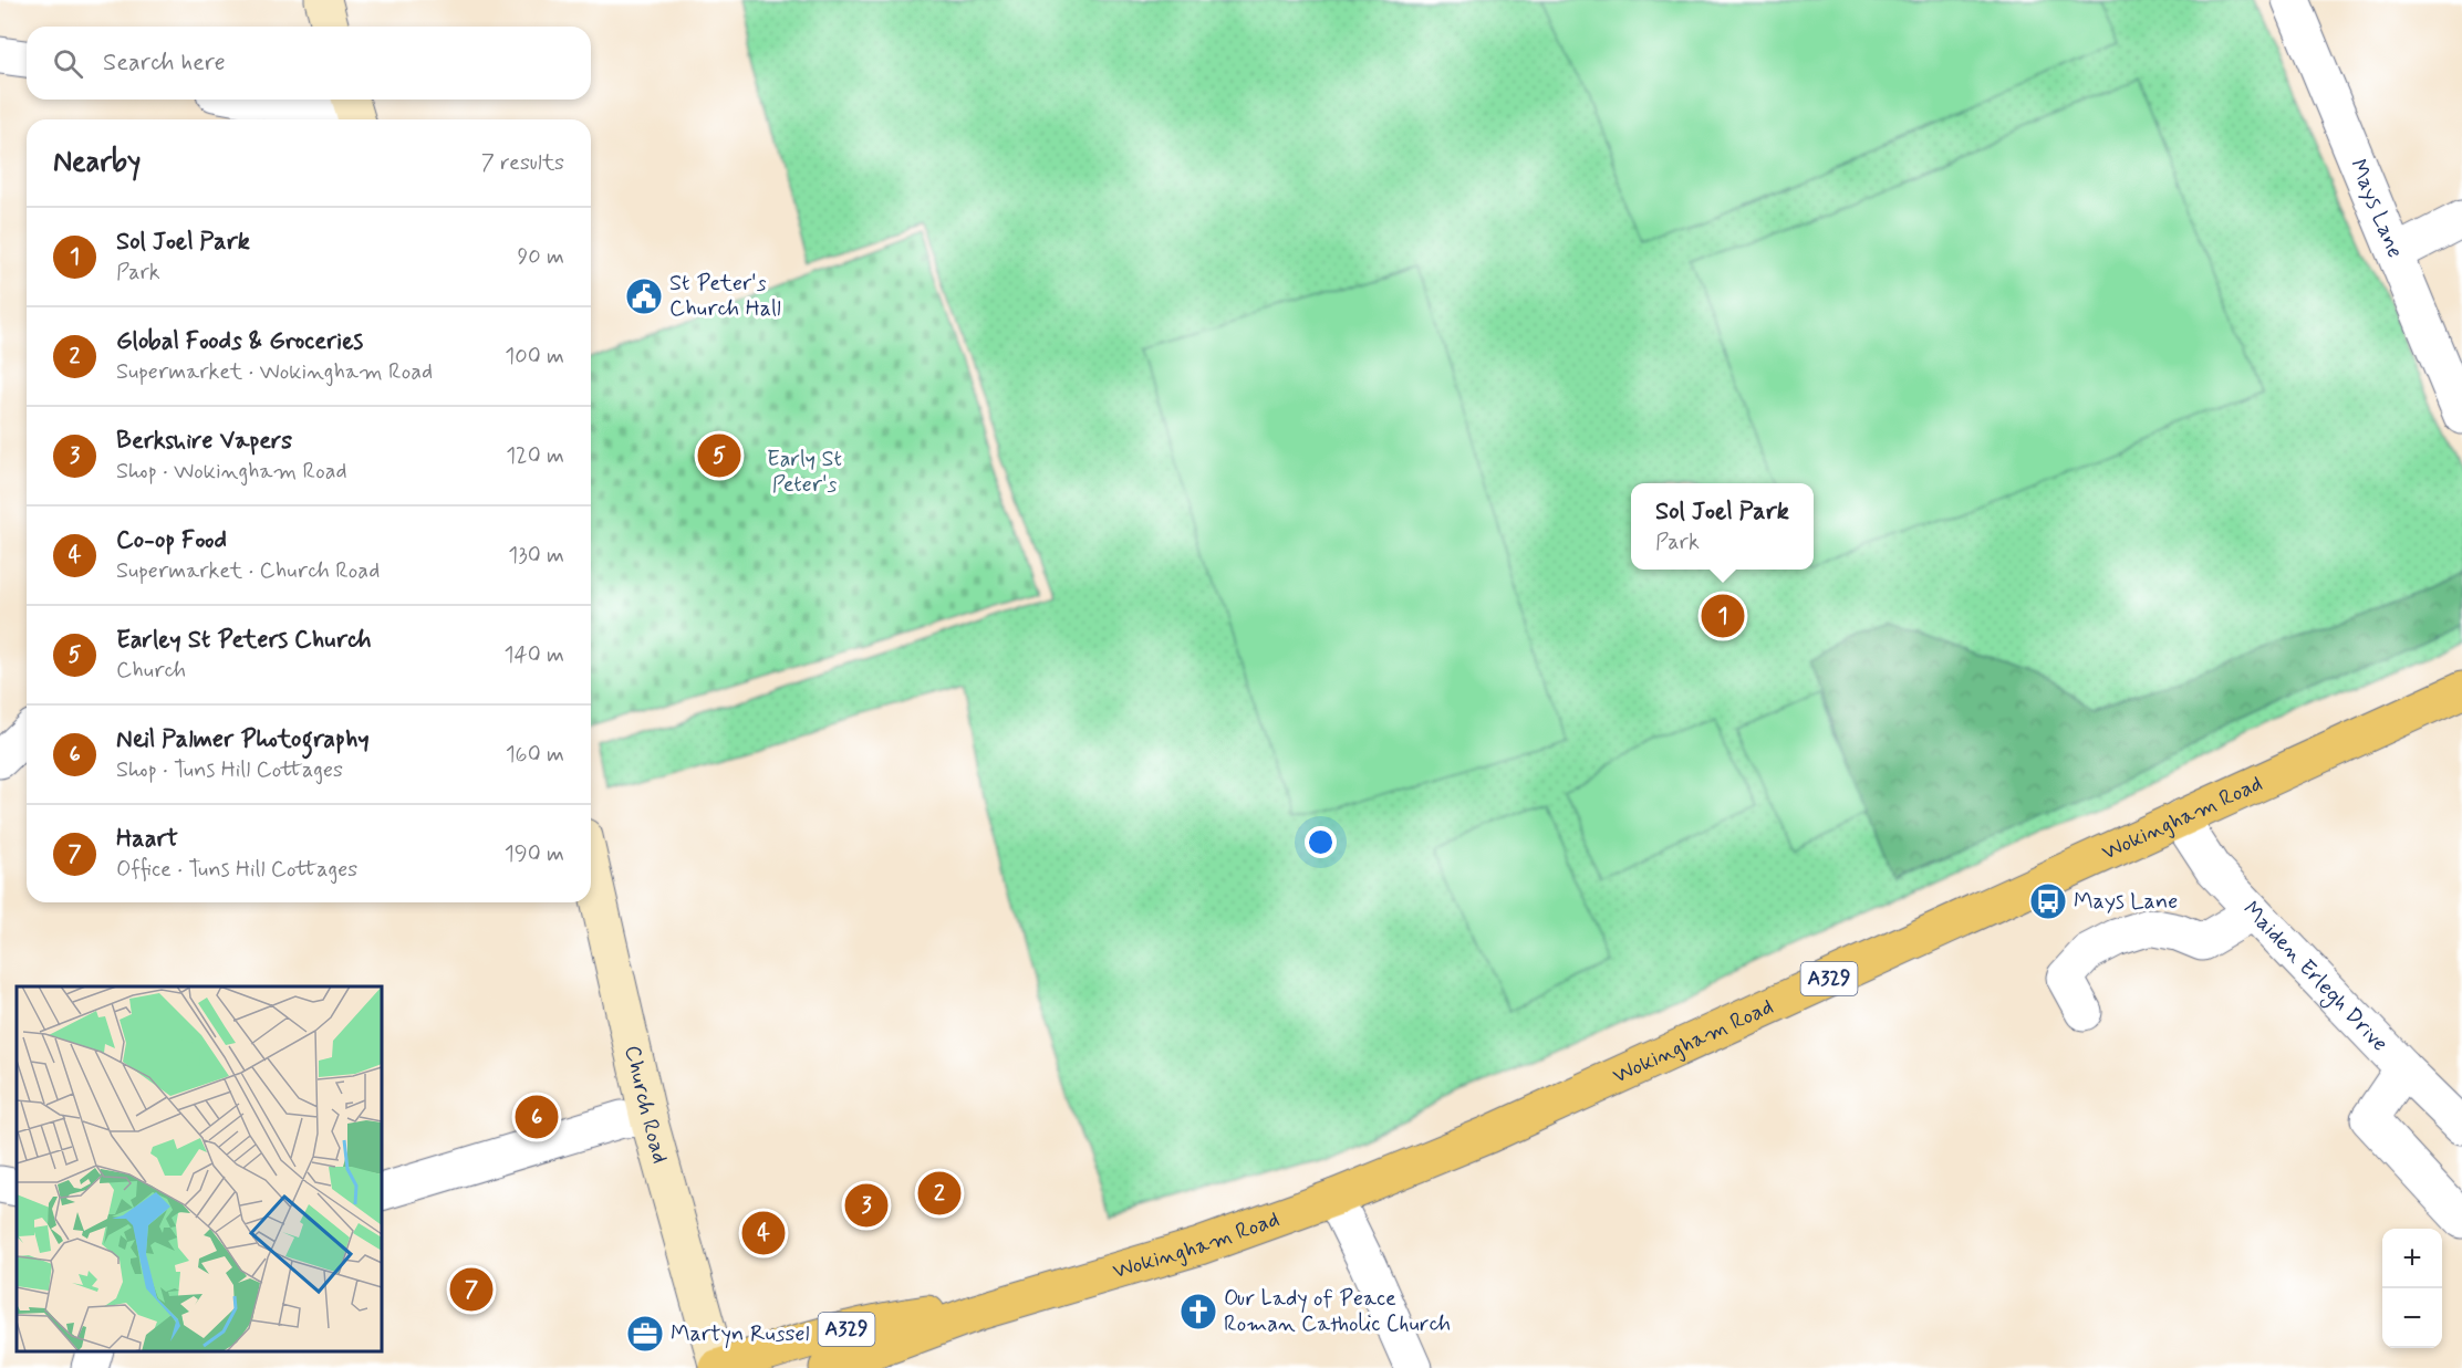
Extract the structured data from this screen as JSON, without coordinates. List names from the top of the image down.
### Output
{
  "streets": {
    "main road": ["Wokingham Road", "A329", "Church Road"],
    "street": ["Mays Lane", "Maiden Erlegh Drive"]
  },
  "crossings": [
    ["Wokingham Road", "Maiden Erlegh Drive"],
    ["Wokingham Road", "Church Road"]
  ],
  "parks": ["Early St Peter's"],
  "places": {
    "public building": ["St Peter's Church Hall"],
    "bus stop": ["Mays Lane"],
    "church": ["Our Lady of Peace Roman Catholic Church"],
    "office": ["Martyn Russel"]
  },
  "page": {
    "search": "Search here",
    "heading": ["Nearby", "7 results"],
    "list": [
      {
        "mark": "1",
        "name": "Sol Joel Park",
        "note": "Park",
        "value": "90 m"
      },
      {
        "mark": "2",
        "name": "Global Foods & Groceries",
        "note": "Supermarket · Wokingham Road",
        "value": "100 m"
      },
      {
        "mark": "3",
        "name": "Berkshire Vapers",
        "note": "Shop · Wokingham Road",
        "value": "120 m"
      },
      {
        "mark": "4",
        "name": "Co-op Food",
        "note": "Supermarket · Church Road",
        "value": "130 m"
      },
      {
        "mark": "5",
        "name": "Earley St Peters Church",
        "note": "Church",
        "value": "140 m"
      },
      {
        "mark": "6",
        "name": "Neil Palmer Photography",
        "note": "Shop · Tuns Hill Cottages",
        "value": "160 m"
      },
      {
        "mark": "7",
        "name": "Haart",
        "note": "Office · Tuns Hill Cottages",
        "value": "190 m"
      }
    ],
    "pins": [
      "5",
      "1",
      "6",
      "2",
      "3",
      "4",
      "7"
    ],
    "popup": ["Sol Joel Park", "Park"],
    "map_buttons": ["+", "−"]
  }
}
